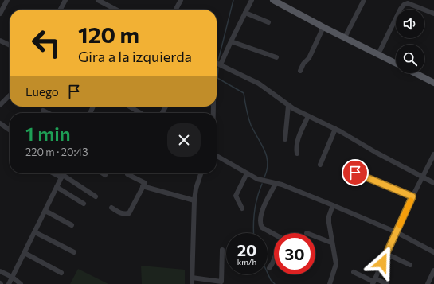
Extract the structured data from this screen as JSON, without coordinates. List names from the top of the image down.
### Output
{
  "page": {
    "turn": ["120 m", "Gira a la izquierda"],
    "then": "Luego",
    "heading": ["1 min", "220 m · 20:43"],
    "speed": "20 km/h",
    "limit": "30"
  }
}
